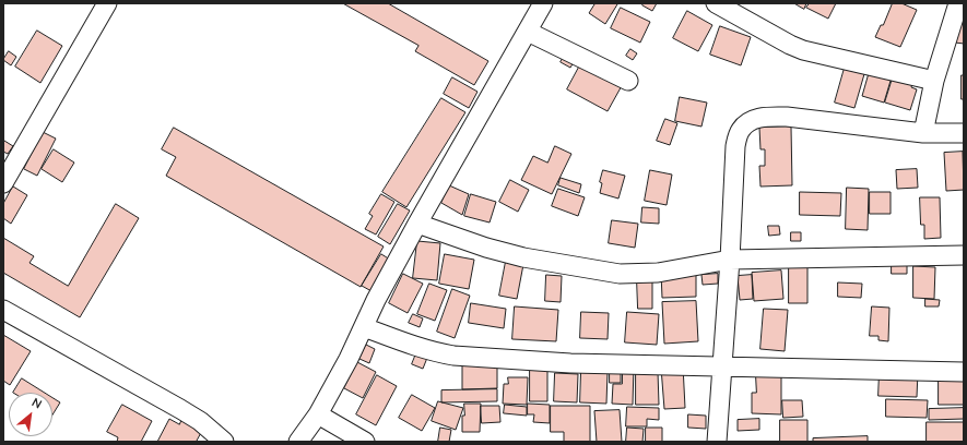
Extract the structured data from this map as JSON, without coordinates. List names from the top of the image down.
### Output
{
  "north": "top right"
}
